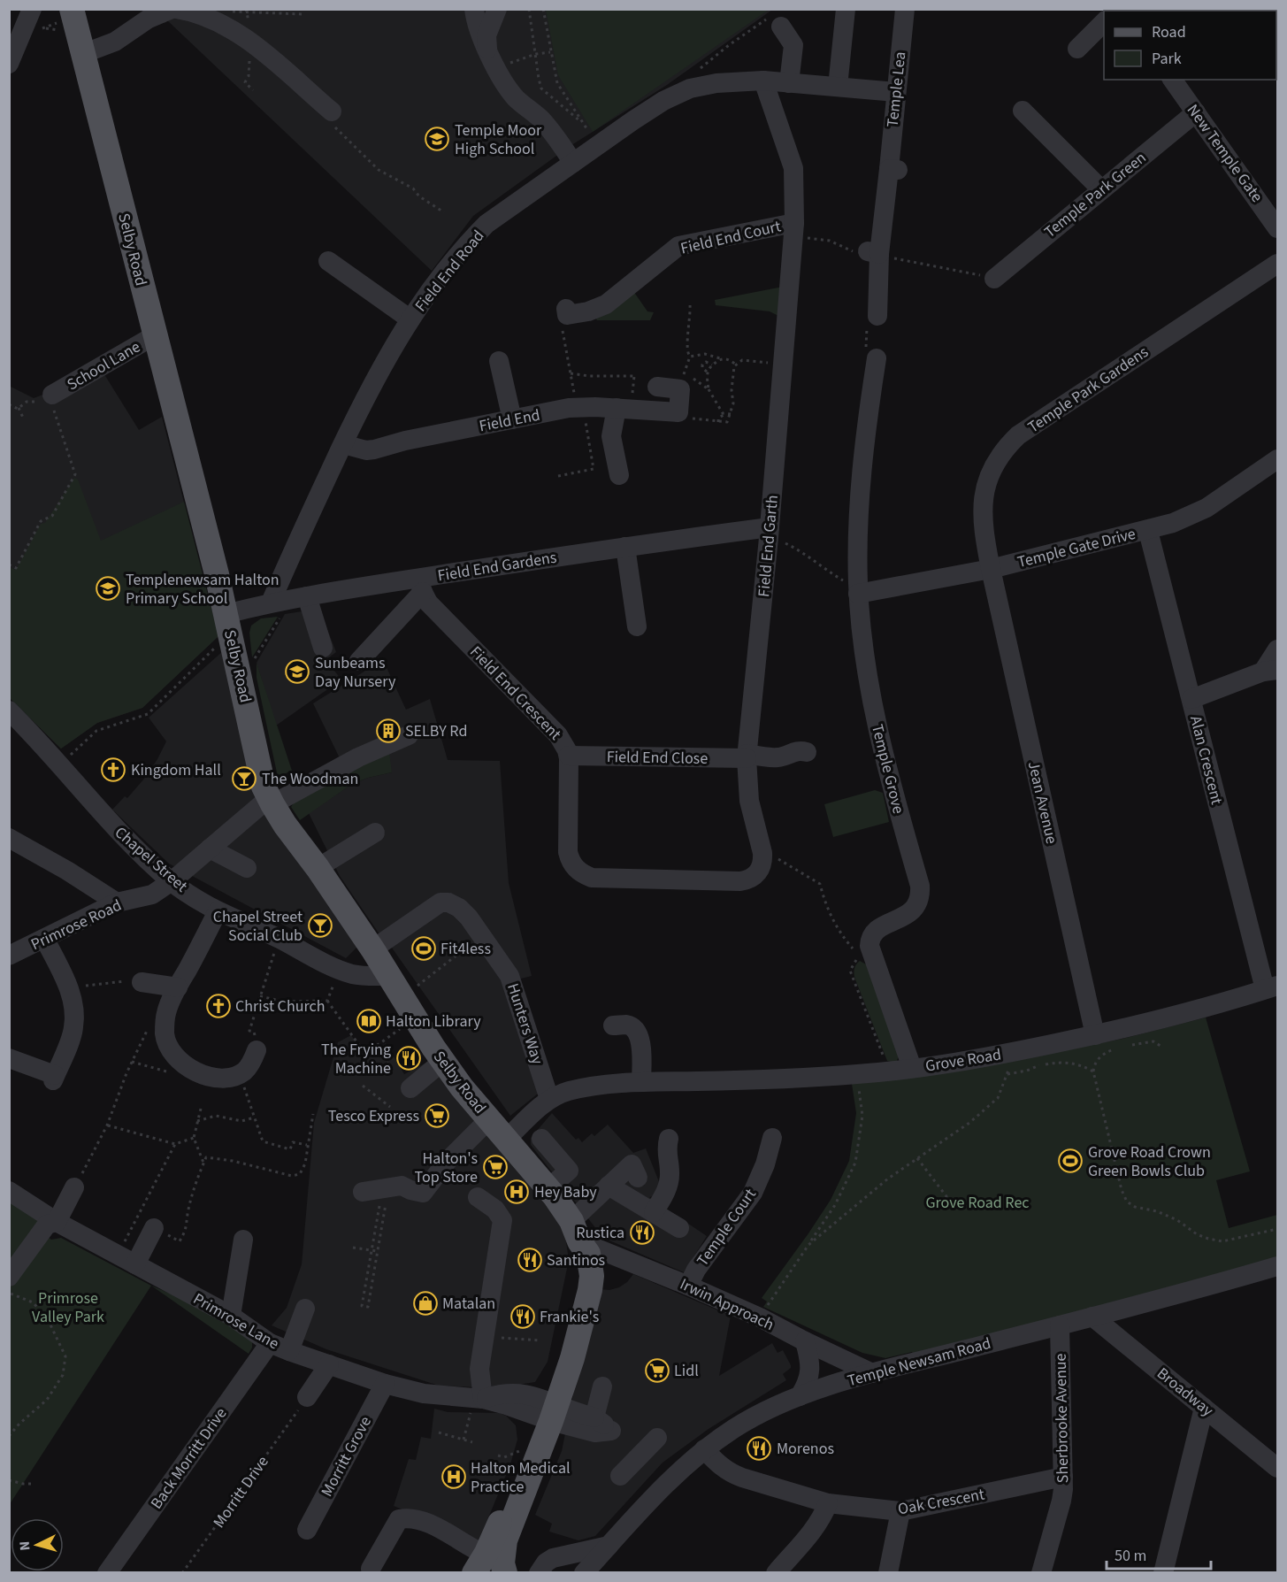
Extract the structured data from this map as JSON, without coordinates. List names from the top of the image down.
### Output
{
  "streets": {
    "main road": ["Selby Road"],
    "street": [
      "Temple Lea",
      "New Temple Gate",
      "Temple Park Green",
      "Field End Court",
      "Field End Road",
      "School Lane",
      "Temple Park Gardens",
      "Field End",
      "Field End Garth",
      "Temple Gate Drive",
      "Field End Gardens",
      "Field End Crescent",
      "Field End Close",
      "Alan Crescent",
      "Temple Grove",
      "Jean Avenue",
      "Chapel Street",
      "Primrose Road",
      "Hunters Way",
      "Grove Road",
      "Temple Court",
      "Irwin Approach",
      "Primrose Lane",
      "Temple Newsam Road",
      "Broadway",
      "Sherbrooke Avenue",
      "Morritt Grove",
      "Back Morritt Drive",
      "Oak Crescent"
    ],
    "path": ["Morritt Drive"]
  },
  "crossings": [
    ["Temple Lea", "Field End Road"],
    ["New Temple Gate", "Temple Park Green"],
    ["Field End Court", "Field End Garth"],
    ["Selby Road", "School Lane"],
    ["Selby Road", "Field End Gardens"],
    ["Selby Road", "Chapel Street"],
    ["Selby Road", "Primrose Road"],
    ["Selby Road", "Hunters Way"],
    ["Selby Road", "Grove Road"],
    ["Selby Road", "Irwin Approach"],
    ["Selby Road", "Primrose Lane"],
    ["Field End Road", "Field End"],
    ["Field End Road", "Field End Gardens"],
    ["Temple Park Gardens", "Temple Gate Drive"],
    ["Temple Park Gardens", "Jean Avenue"],
    ["Field End Garth", "Field End Gardens"],
    ["Field End Garth", "Field End Crescent"],
    ["Field End Garth", "Field End Close"],
    ["Temple Gate Drive", "Alan Crescent"],
    ["Temple Gate Drive", "Temple Grove"],
    ["Temple Gate Drive", "Jean Avenue"],
    ["Field End Gardens", "Field End Crescent"],
    ["Field End Crescent", "Field End Close"],
    ["Alan Crescent", "Grove Road"],
    ["Temple Grove", "Grove Road"],
    ["Jean Avenue", "Grove Road"],
    ["Chapel Street", "Primrose Road"],
    ["Hunters Way", "Grove Road"],
    ["Temple Court", "Irwin Approach"],
    ["Irwin Approach", "Temple Newsam Road"],
    ["Primrose Lane", "Morritt Grove"],
    ["Primrose Lane", "Back Morritt Drive"],
    ["Temple Newsam Road", "Broadway"],
    ["Temple Newsam Road", "Sherbrooke Avenue"],
    ["Temple Newsam Road", "Oak Crescent"],
    ["Sherbrooke Avenue", "Oak Crescent"]
  ],
  "parks": ["Grove Road Rec", "Primrose Valley Park"],
  "places": {
    "school or university": ["Temple Moor High School", "Templenewsam Halton Primary School", "Sunbeams Day Nursery"],
    "building": ["SELBY Rd"],
    "church": ["Kingdom Hall", "Christ Church"],
    "bar": ["The Woodman", "Chapel Street Social Club"],
    "sports": ["Fit4less", "Grove Road Crown Green Bowls Club"],
    "library": ["Halton Library"],
    "restaurant": [
      "The Frying Machine",
      "Rustica",
      "Santinos",
      "Frankie's",
      "Morenos"
    ],
    "supermarket": ["Tesco Express", "Halton's Top Store", "Lidl"],
    "hospital": ["Hey Baby", "Halton Medical Practice"],
    "shop": ["Matalan"]
  },
  "legend": ["Road", "Park"],
  "scale_bar": "50 m",
  "north": "left"
}
